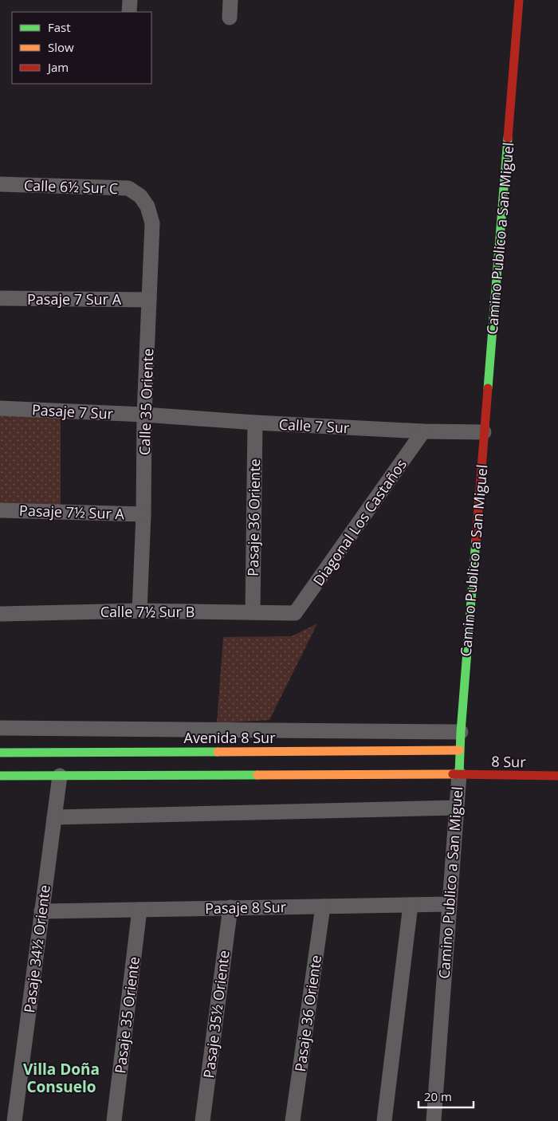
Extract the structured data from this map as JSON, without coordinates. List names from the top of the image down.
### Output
{
  "streets": {
    "street": [
      "Calle 6½ Sur C",
      "Camino Publico a San Miguel",
      "Pasaje 7 Sur A",
      "Calle 35 Oriente",
      "Pasaje 7 Sur",
      "Calle 7 Sur",
      "Pasaje 7½ Sur A",
      "Pasaje 36 Oriente",
      "Diagonal Los Castaños",
      "Calle 7½ Sur B",
      "Avenida 8 Sur",
      "8 Sur",
      "Pasaje 8 Sur",
      "Pasaje 34½ Oriente",
      "Pasaje 35½ Oriente",
      "Pasaje 35 Oriente"
    ]
  },
  "crossings": [
    ["Calle 6½ Sur C", "Calle 35 Oriente"],
    ["Camino Publico a San Miguel", "Calle 7 Sur"],
    ["Camino Publico a San Miguel", "Avenida 8 Sur"],
    ["Camino Publico a San Miguel", "8 Sur"],
    ["Camino Publico a San Miguel", "Pasaje 8 Sur"],
    ["Pasaje 7 Sur A", "Calle 35 Oriente"],
    ["Calle 35 Oriente", "Pasaje 7 Sur"],
    ["Calle 35 Oriente", "Calle 7 Sur"],
    ["Calle 35 Oriente", "Pasaje 7½ Sur A"],
    ["Calle 35 Oriente", "Calle 7½ Sur B"],
    ["Pasaje 7 Sur", "Calle 7 Sur"],
    ["Calle 7 Sur", "Pasaje 36 Oriente"],
    ["Calle 7 Sur", "Diagonal Los Castaños"],
    ["Pasaje 36 Oriente", "Calle 7½ Sur B"],
    ["Pasaje 36 Oriente", "Pasaje 8 Sur"],
    ["Diagonal Los Castaños", "Calle 7½ Sur B"],
    ["Pasaje 8 Sur", "Pasaje 34½ Oriente"],
    ["Pasaje 8 Sur", "Pasaje 35½ Oriente"],
    ["Pasaje 8 Sur", "Pasaje 35 Oriente"]
  ],
  "districts": ["Villa Doña Consuelo"],
  "legend": ["Fast", "Slow", "Jam"],
  "scale_bar": "20 m"
}
